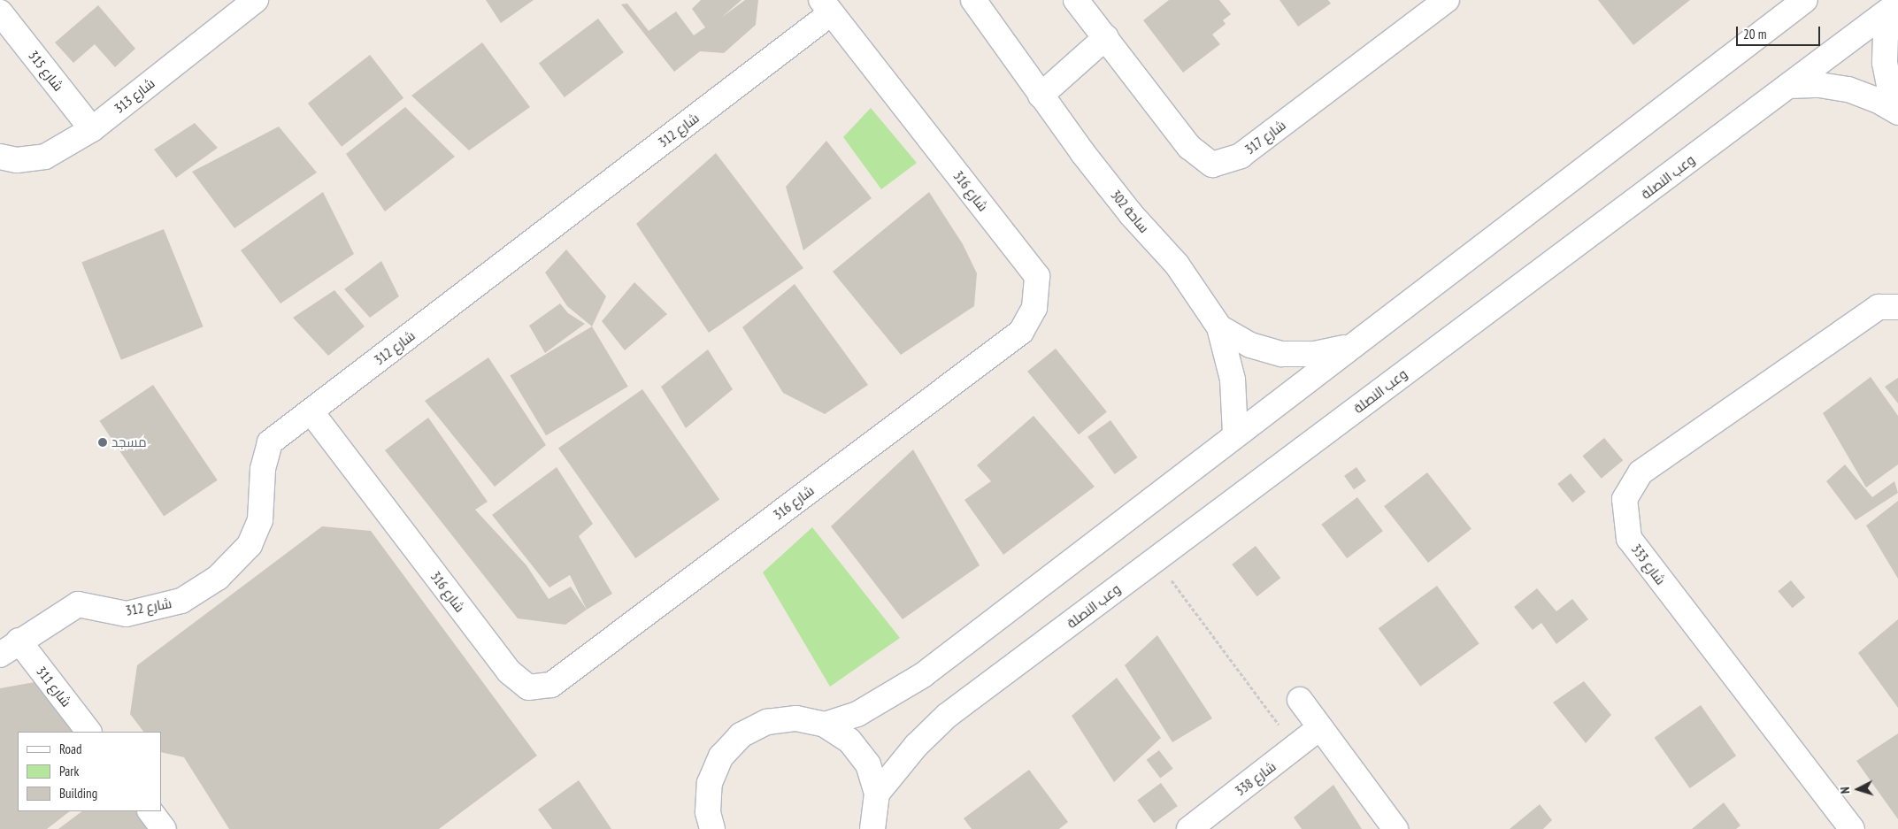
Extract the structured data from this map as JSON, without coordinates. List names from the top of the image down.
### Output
{
  "streets": {
    "street": [
      "شارع 315",
      "شارع 313",
      "شارع 312",
      "شارع 317",
      "وعب النصلة",
      "شارع 316",
      "ساحة 302",
      "شارع 333",
      "شارع 311",
      "شارع 338"
    ]
  },
  "crossings": [
    ["شارع 315", "شارع 313"],
    ["شارع 312", "شارع 316"],
    ["شارع 312", "شارع 311"]
  ],
  "places": ["مسجد"],
  "legend": ["Road", "Park", "Building"],
  "scale_bar": "20 m",
  "north": "left"
}
